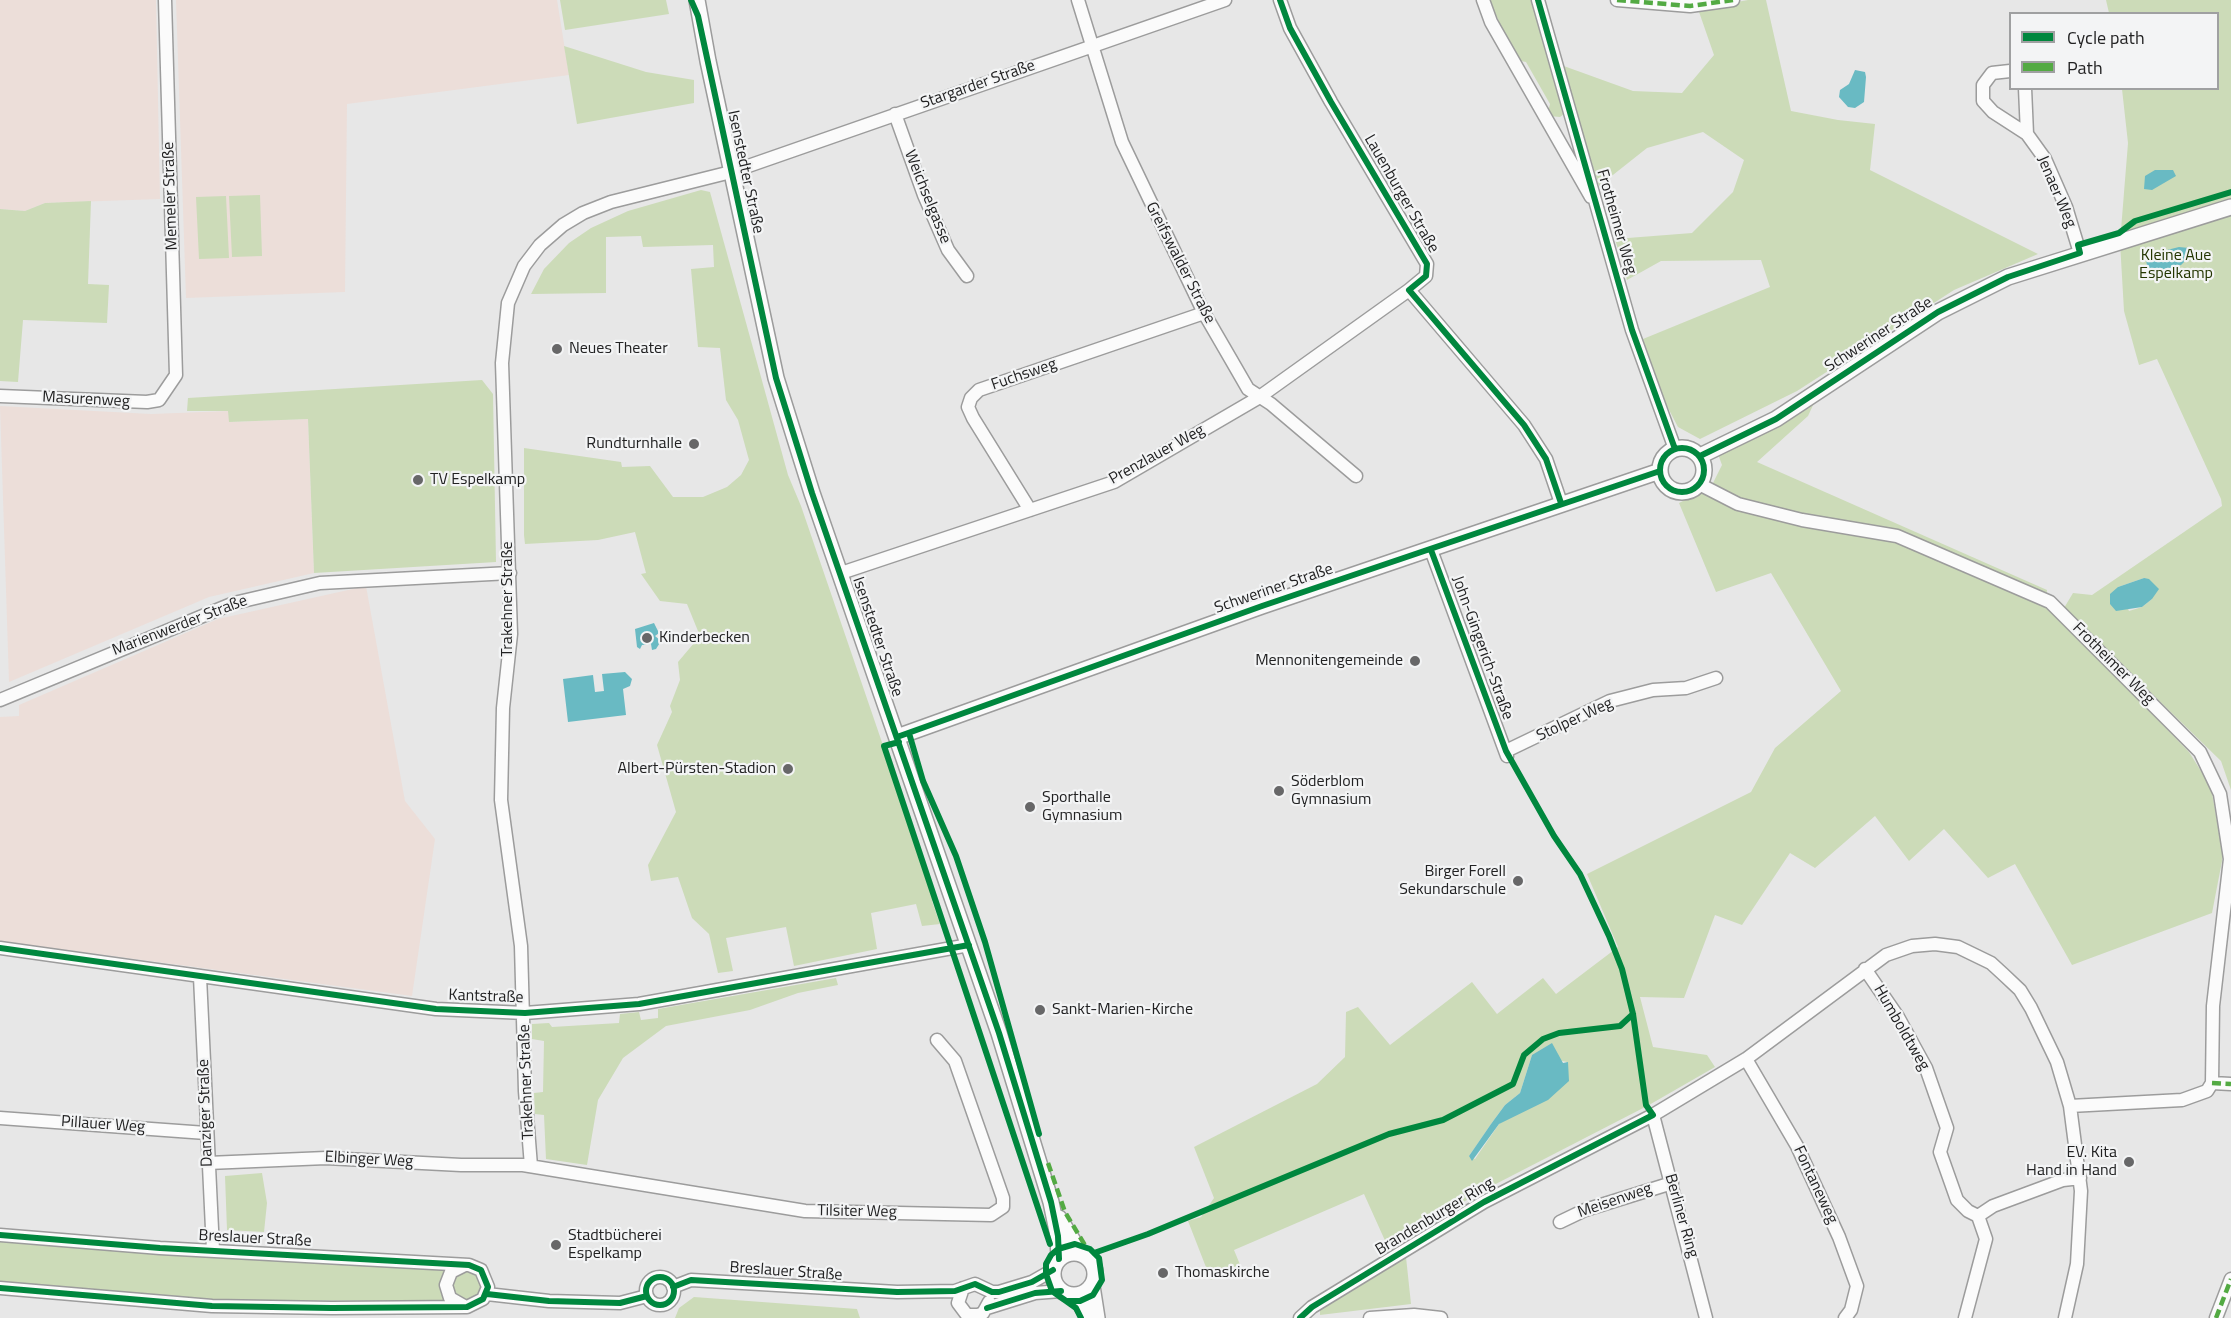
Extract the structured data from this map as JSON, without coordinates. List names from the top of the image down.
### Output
{
  "streets": {
    "street": [
      "Stargarder Straße",
      "Isenstedter Straße",
      "Jenaer Weg",
      "Lauenburger Straße",
      "Memeler Straße",
      "Weichselgasse",
      "Frotheimer Weg",
      "Greifswalder Straße",
      "Schweriner Straße",
      "Fuchsweg",
      "Masurenweg",
      "Prenzlauer Weg",
      "Trakehner Straße",
      "Marienwerder Straße",
      "John-Gingerich-Straße",
      "Stolper Weg",
      "Kantstraße",
      "Humboldtweg",
      "Danziger Straße",
      "Pillauer Weg",
      "Elbinger Weg",
      "Fontaneweg",
      "Meisenweg",
      "Tilsiter Weg",
      "Berliner Ring",
      "Brandenburger Ring",
      "Breslauer Straße"
    ]
  },
  "crossings": [
    ["Stargarder Straße", "Isenstedter Straße"],
    ["Stargarder Straße", "Weichselgasse"],
    ["Stargarder Straße", "Greifswalder Straße"],
    ["Stargarder Straße", "Trakehner Straße"],
    ["Isenstedter Straße", "Schweriner Straße"],
    ["Isenstedter Straße", "Prenzlauer Weg"],
    ["Isenstedter Straße", "Trakehner Straße"],
    ["Isenstedter Straße", "Kantstraße"],
    ["Jenaer Weg", "Schweriner Straße"],
    ["Lauenburger Straße", "Prenzlauer Weg"],
    ["Memeler Straße", "Masurenweg"],
    ["Frotheimer Weg", "Schweriner Straße"],
    ["Greifswalder Straße", "Fuchsweg"],
    ["Greifswalder Straße", "Prenzlauer Weg"],
    ["Schweriner Straße", "John-Gingerich-Straße"],
    ["Fuchsweg", "Prenzlauer Weg"],
    ["Trakehner Straße", "Marienwerder Straße"],
    ["Trakehner Straße", "Kantstraße"],
    ["Trakehner Straße", "Elbinger Weg"],
    ["Trakehner Straße", "Tilsiter Weg"],
    ["John-Gingerich-Straße", "Stolper Weg"],
    ["Kantstraße", "Danziger Straße"],
    ["Humboldtweg", "Brandenburger Ring"],
    ["Danziger Straße", "Pillauer Weg"],
    ["Danziger Straße", "Elbinger Weg"],
    ["Danziger Straße", "Breslauer Straße"],
    ["Elbinger Weg", "Tilsiter Weg"],
    ["Fontaneweg", "Brandenburger Ring"],
    ["Meisenweg", "Berliner Ring"],
    ["Berliner Ring", "Brandenburger Ring"]
  ],
  "parks": ["Kleine Aue Espelkamp"],
  "places": [
    "Neues Theater",
    "Rundturnhalle",
    "TV Espelkamp",
    "Kinderbecken",
    "Mennonitengemeinde",
    "Albert-Pürsten-Stadion",
    "Söderblom Gymnasium",
    "Sporthalle Gymnasium",
    "Birger Forell Sekundarschule",
    "Sankt-Marien-Kirche",
    "EV. Kita Hand in Hand",
    "Stadtbücherei Espelkamp",
    "Thomaskirche"
  ],
  "legend": ["Cycle path", "Path"]
}
